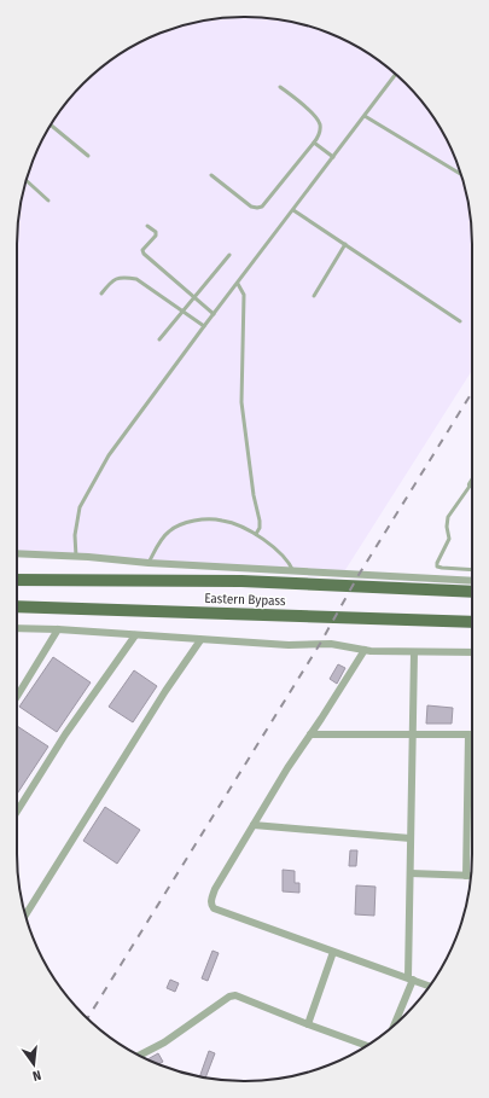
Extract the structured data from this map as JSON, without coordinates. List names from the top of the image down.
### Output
{
  "streets": {
    "main road": ["Eastern Bypass"]
  },
  "north": "bottom"
}
